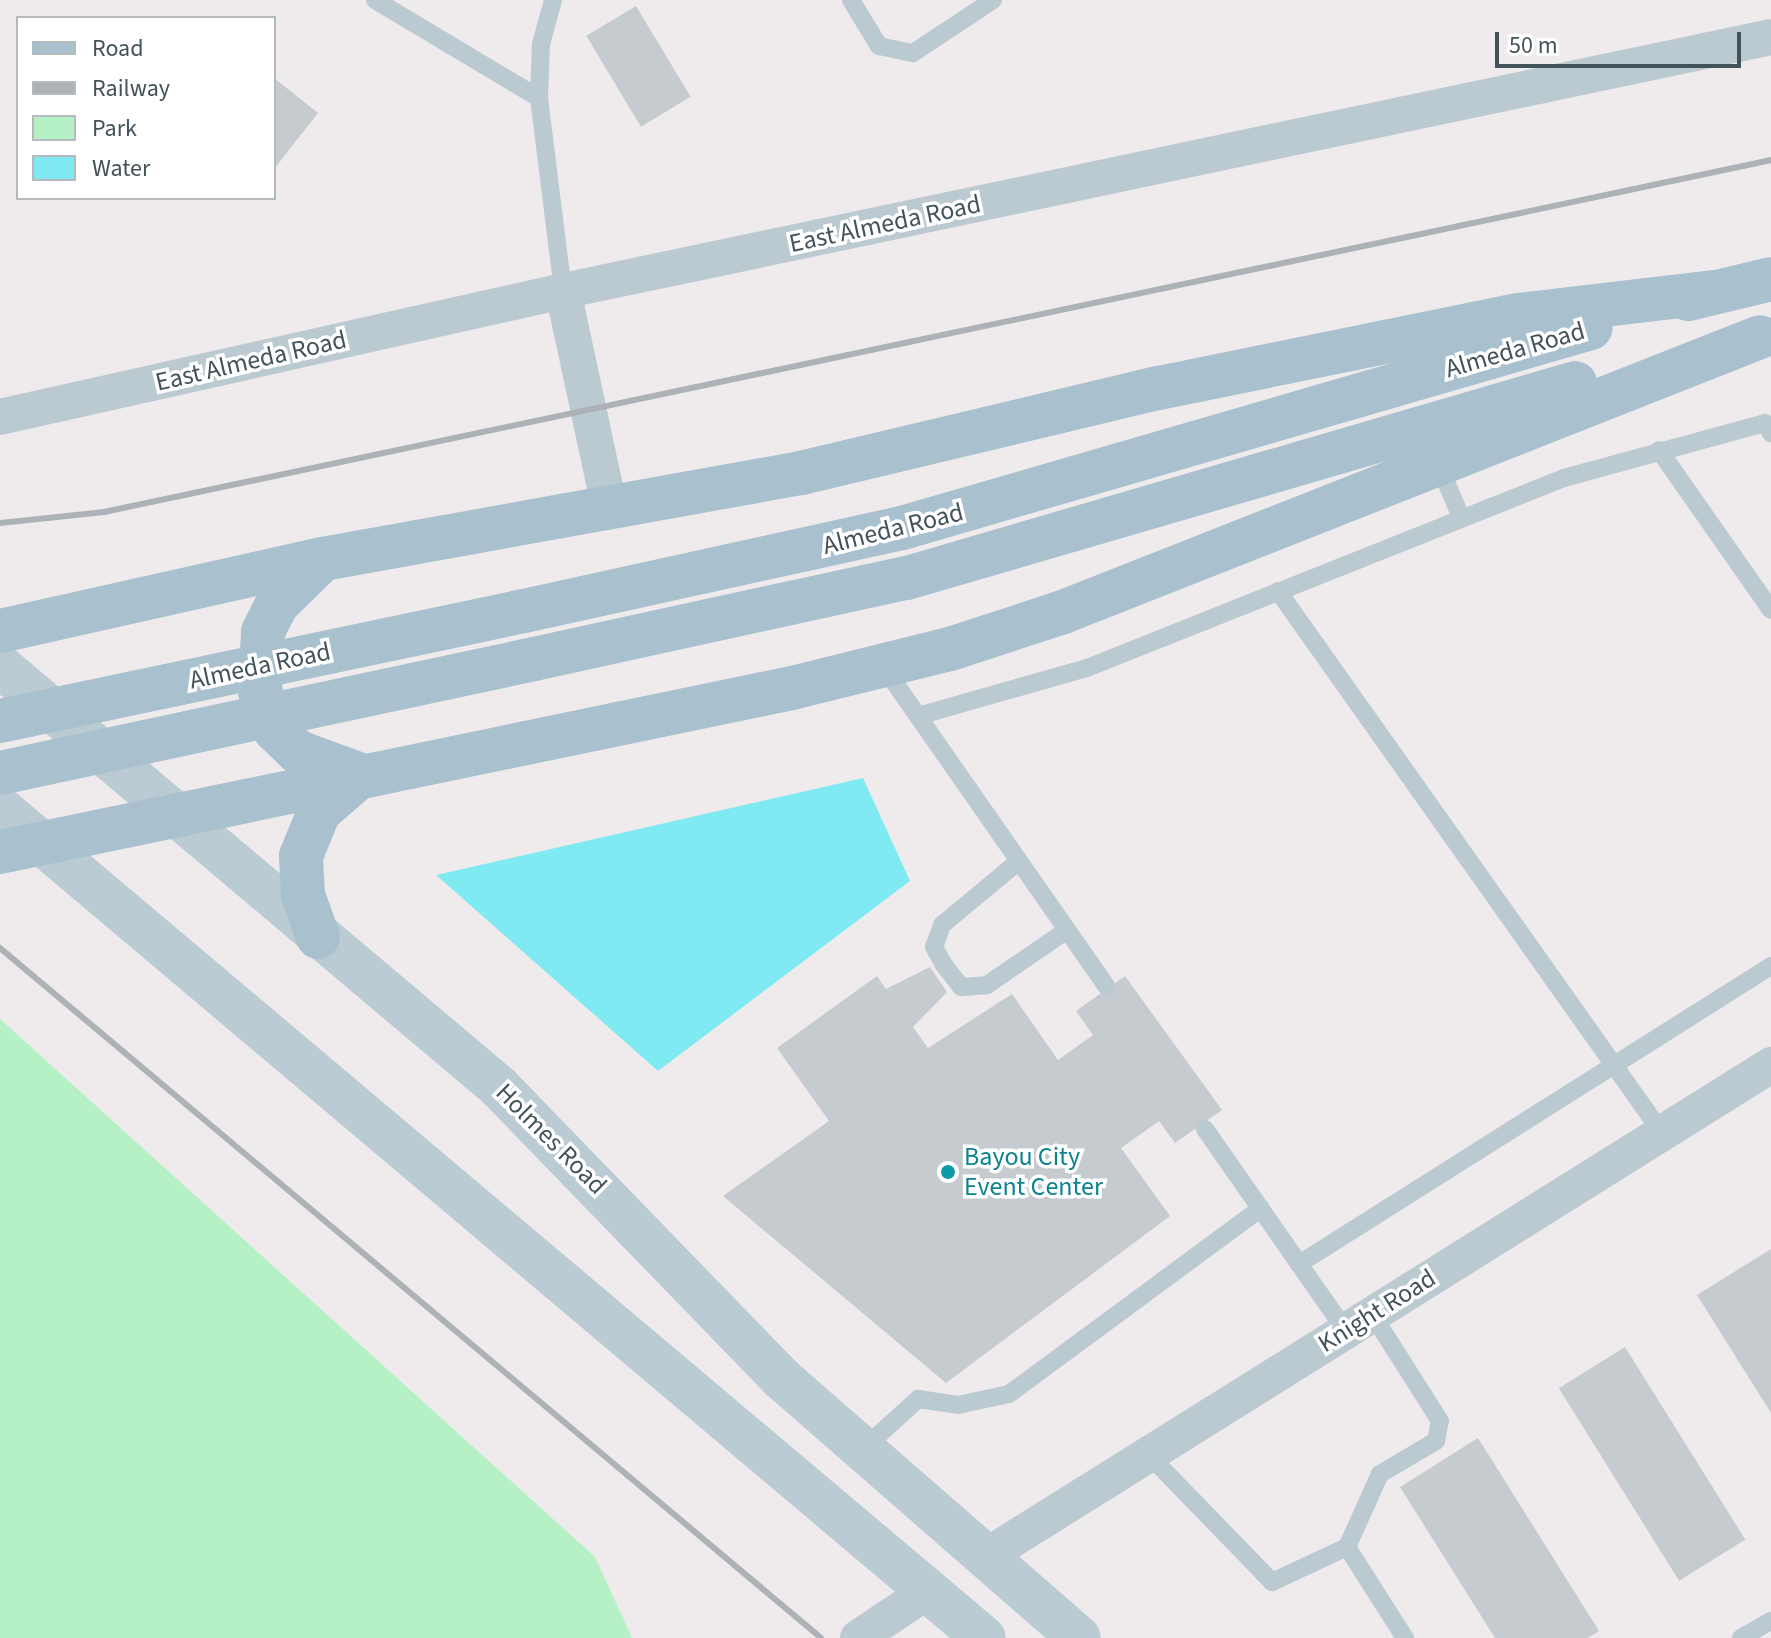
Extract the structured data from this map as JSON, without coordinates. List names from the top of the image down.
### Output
{
  "streets": {
    "main road": ["Almeda Road", "Holmes Road"],
    "street": ["East Almeda Road", "Knight Road"]
  },
  "crossings": [
    ["Holmes Road", "Knight Road"]
  ],
  "places": ["Bayou City Event Center"],
  "legend": [
    "Road",
    "Railway",
    "Park",
    "Water"
  ],
  "scale_bar": "50 m"
}
